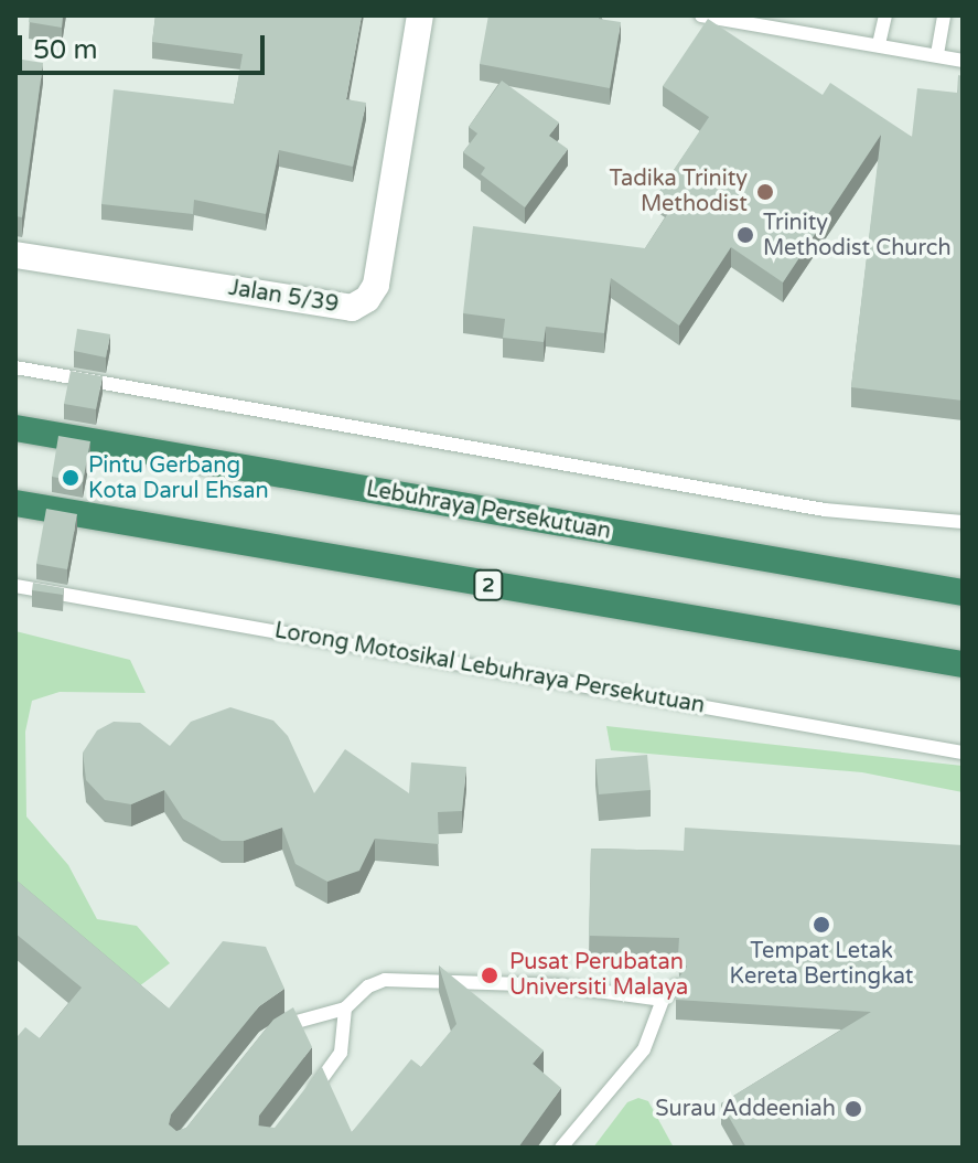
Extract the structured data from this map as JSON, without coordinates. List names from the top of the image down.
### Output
{
  "streets": {
    "highway": ["Lebuhraya Persekutuan", "2"],
    "street": ["Jalan 5/39"],
    "lane": ["Lorong Motosikal Lebuhraya Persekutuan"]
  },
  "places": [
    "Tadika Trinity Methodist",
    "Trinity Methodist Church",
    "Pintu Gerbang Kota Darul Ehsan",
    "Tempat Letak Kereta Bertingkat",
    "Pusat Perubatan Universiti Malaya",
    "Surau Addeeniah"
  ],
  "scale_bar": "50 m"
}
